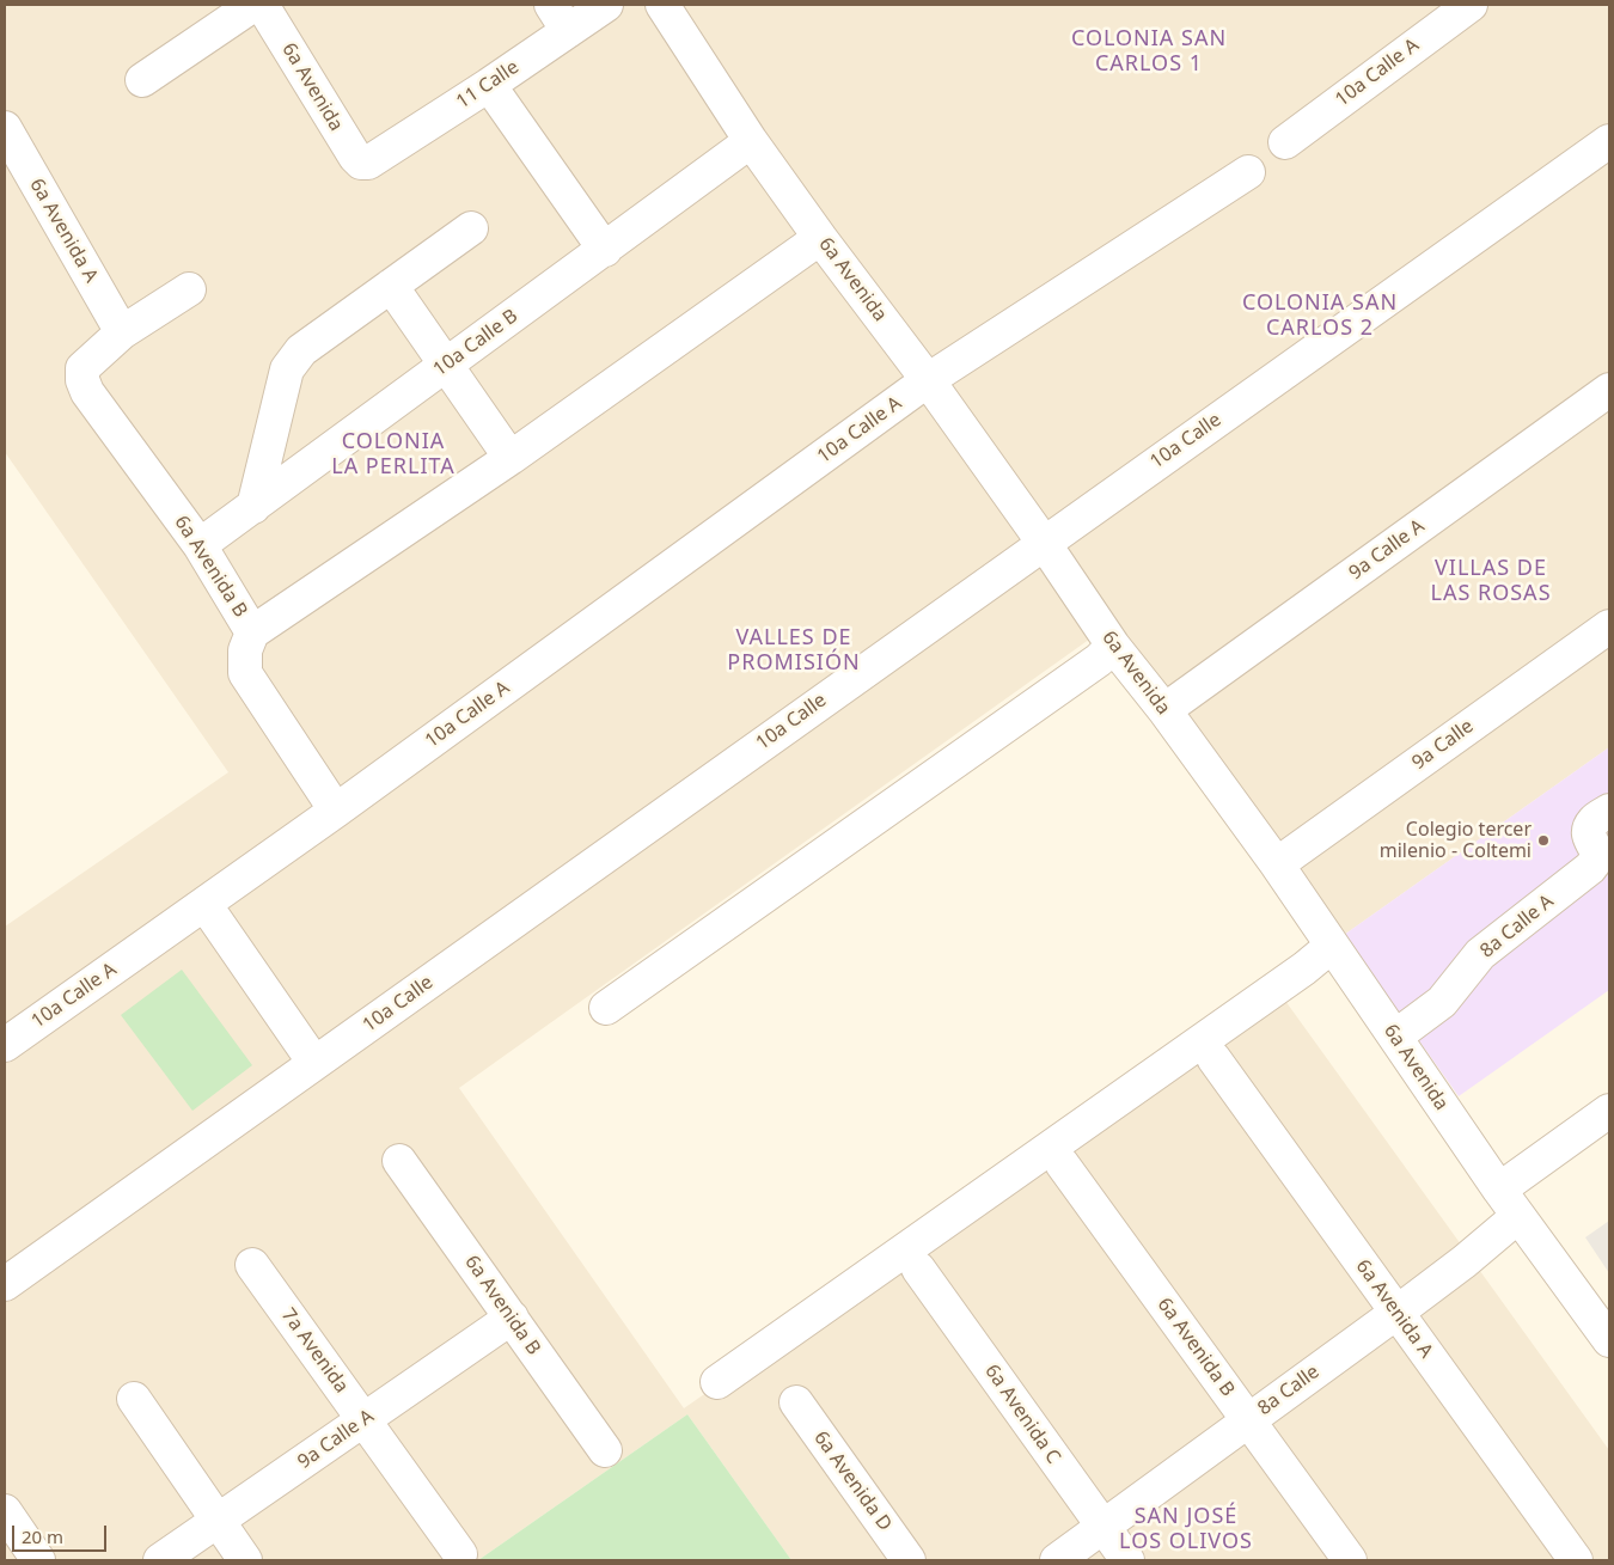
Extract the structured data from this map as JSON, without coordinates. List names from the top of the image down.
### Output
{
  "streets": {
    "street": [
      "10a Calle A",
      "11 Calle",
      "6a Avenida",
      "6a Avenida A",
      "10a Calle B",
      "10a Calle",
      "9a Calle A",
      "6a Avenida B",
      "9a Calle",
      "8a Calle A",
      "7a Avenida",
      "8a Calle",
      "6a Avenida C",
      "6a Avenida D"
    ]
  },
  "crossings": [
    ["10a Calle A", "6a Avenida"],
    ["10a Calle A", "6a Avenida B"],
    ["11 Calle", "6a Avenida"],
    ["6a Avenida", "10a Calle B"],
    ["6a Avenida", "10a Calle"],
    ["6a Avenida", "9a Calle A"],
    ["6a Avenida", "9a Calle"],
    ["6a Avenida", "8a Calle A"],
    ["6a Avenida", "8a Calle"],
    ["6a Avenida A", "6a Avenida B"],
    ["6a Avenida A", "8a Calle"],
    ["10a Calle B", "6a Avenida B"],
    ["9a Calle A", "6a Avenida B"],
    ["9a Calle A", "7a Avenida"],
    ["6a Avenida B", "8a Calle"],
    ["8a Calle", "6a Avenida C"]
  ],
  "districts": [
    "COLONIA SAN CARLOS 1",
    "COLONIA SAN CARLOS 2",
    "COLONIA LA PERLITA",
    "VILLAS DE LAS ROSAS",
    "VALLES DE PROMISIÓN",
    "SAN JOSÉ LOS OLIVOS"
  ],
  "places": ["Colegio tercer milenio - Coltemi"],
  "scale_bar": "20 m"
}
